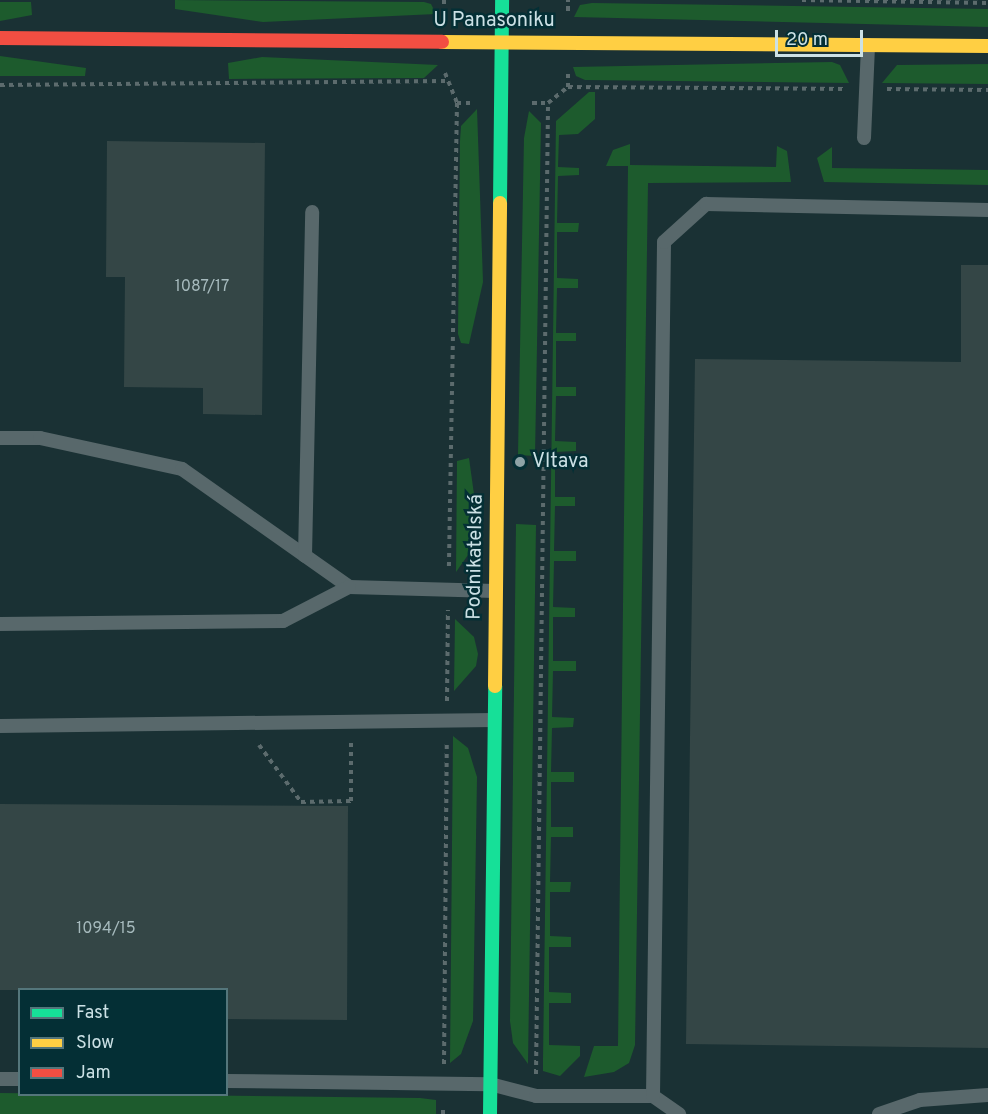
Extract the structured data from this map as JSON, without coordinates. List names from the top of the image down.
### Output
{
  "streets": {
    "street": ["U Panasoniku", "Podnikatelská"]
  },
  "crossings": [
    ["U Panasoniku", "Podnikatelská"]
  ],
  "places": ["Vltava"],
  "house_numbers": ["1087/17", "1094/15"],
  "legend": ["Fast", "Slow", "Jam"],
  "scale_bar": "20 m"
}
